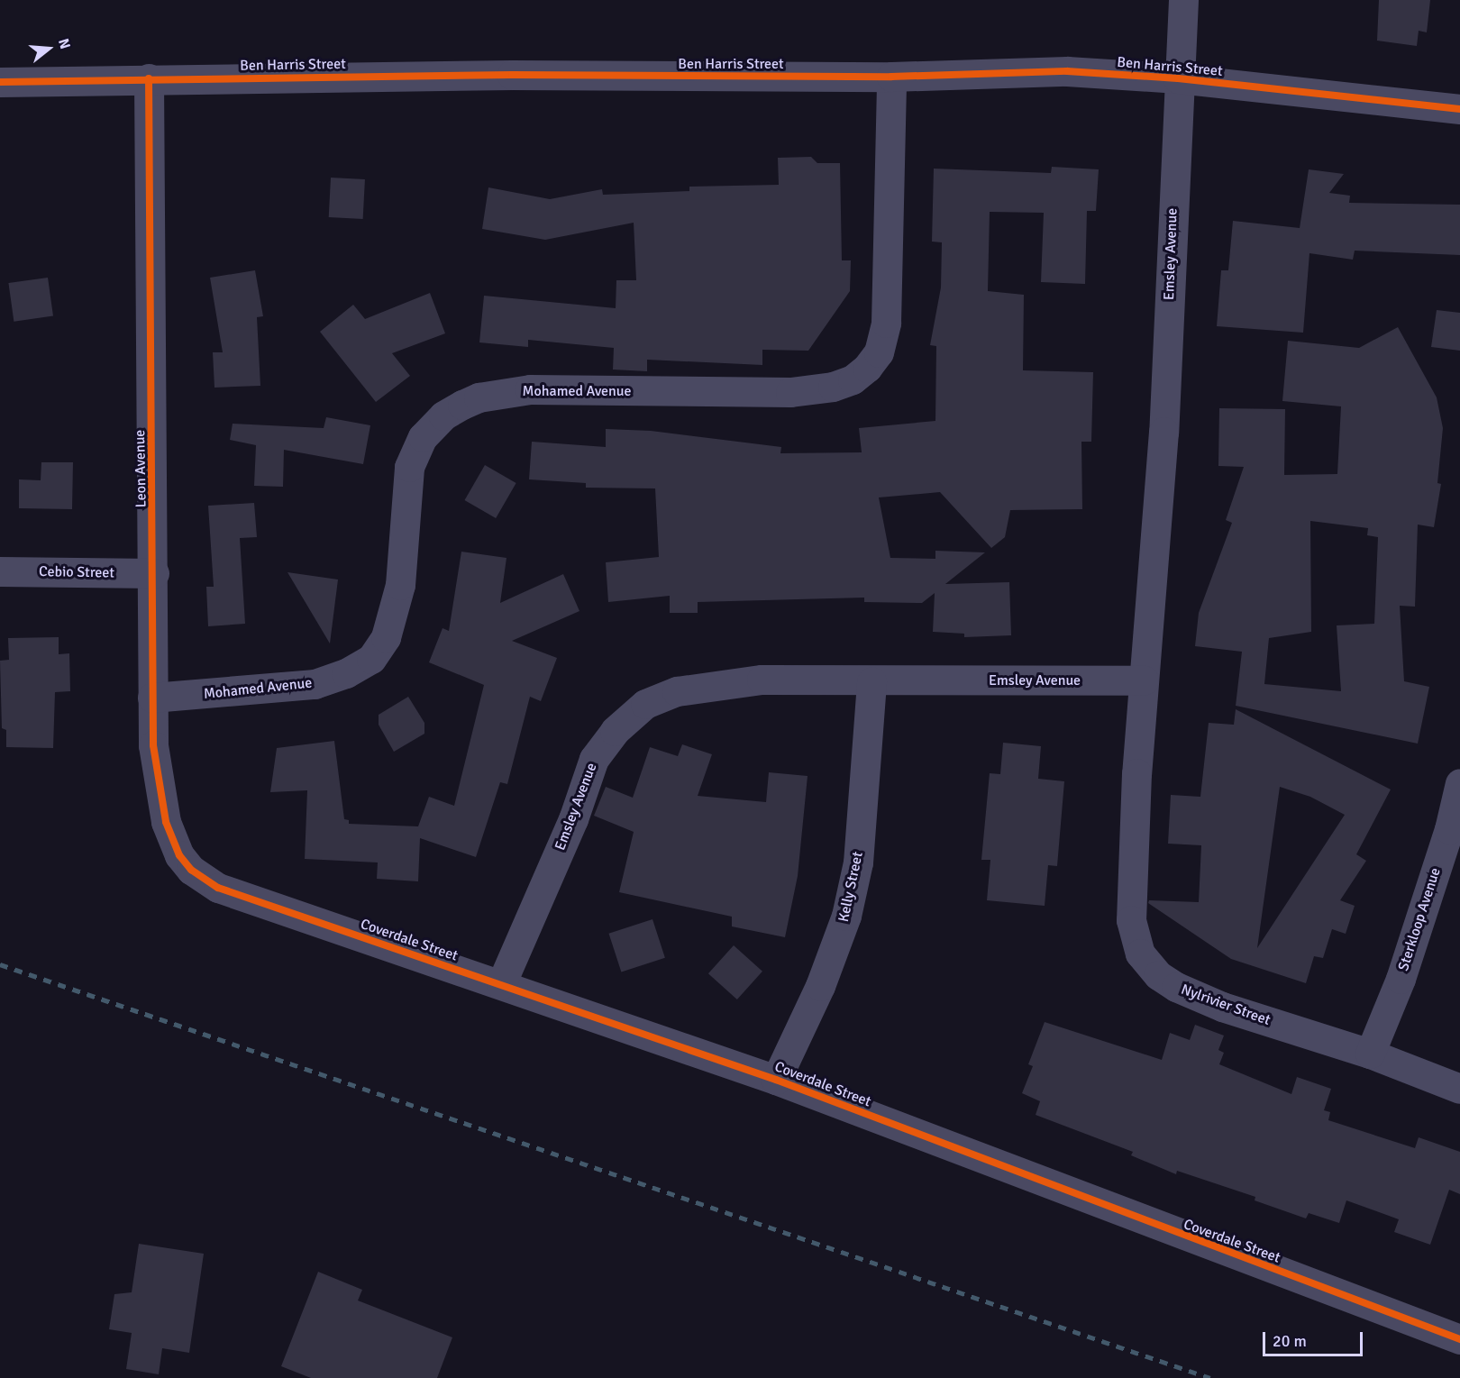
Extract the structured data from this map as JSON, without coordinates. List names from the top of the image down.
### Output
{
  "streets": {
    "street": [
      "Ben Harris Street",
      "Emsley Avenue",
      "Mohamed Avenue",
      "Leon Avenue",
      "Cebio Street",
      "Kelly Street",
      "Sterkloop Avenue",
      "Coverdale Street",
      "Nylrivier Street"
    ]
  },
  "crossings": [
    ["Ben Harris Street", "Emsley Avenue"],
    ["Ben Harris Street", "Mohamed Avenue"],
    ["Ben Harris Street", "Leon Avenue"],
    ["Emsley Avenue", "Kelly Street"],
    ["Emsley Avenue", "Coverdale Street"],
    ["Emsley Avenue", "Nylrivier Street"],
    ["Mohamed Avenue", "Leon Avenue"],
    ["Leon Avenue", "Cebio Street"],
    ["Leon Avenue", "Coverdale Street"],
    ["Kelly Street", "Coverdale Street"],
    ["Sterkloop Avenue", "Nylrivier Street"]
  ],
  "scale_bar": "20 m",
  "north": "right"
}
